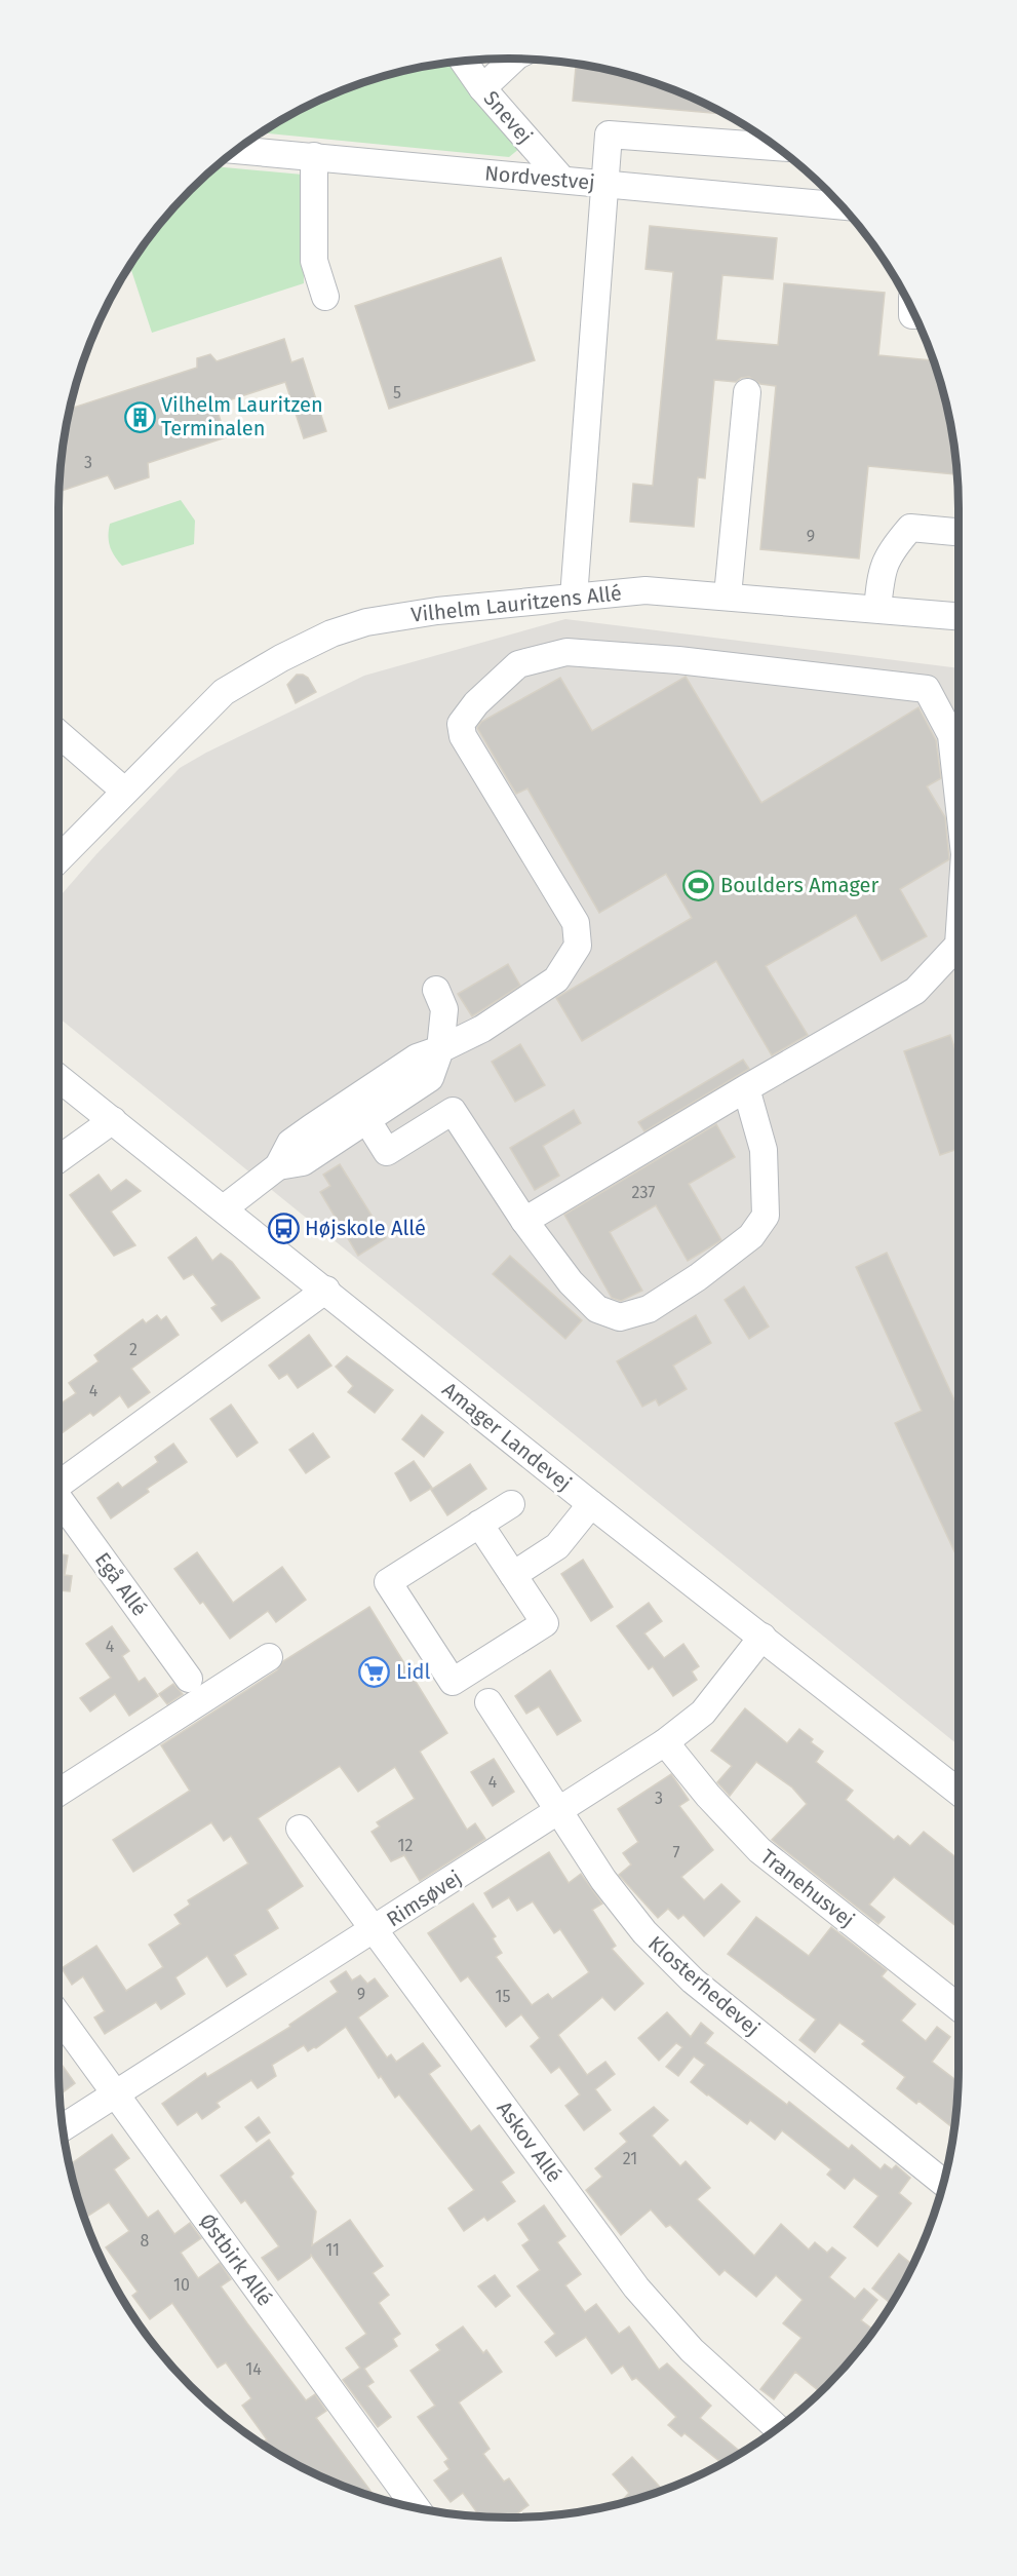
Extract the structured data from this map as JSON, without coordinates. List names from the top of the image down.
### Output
{
  "streets": {
    "street": [
      "Snevej",
      "Nordvestvej",
      "Vilhelm Lauritzens Allé",
      "Amager Landevej",
      "Egå Allé",
      "Tranehusvej",
      "Rimsøvej",
      "Klosterhedevej",
      "Askov Allé",
      "Østbirk Allé"
    ]
  },
  "crossings": [
    ["Snevej", "Nordvestvej"],
    ["Amager Landevej", "Rimsøvej"],
    ["Tranehusvej", "Rimsøvej"],
    ["Rimsøvej", "Klosterhedevej"],
    ["Rimsøvej", "Askov Allé"],
    ["Rimsøvej", "Østbirk Allé"]
  ],
  "places": {
    "building": ["Vilhelm Lauritzen Terminalen"],
    "sports": ["Boulders Amager"],
    "bus stop": ["Højskole Allé"],
    "supermarket": ["Lidl"]
  },
  "house_numbers": [
    "5",
    "3",
    "9",
    "237",
    "2",
    "4",
    "4",
    "4",
    "3",
    "12",
    "7",
    "9",
    "15",
    "21",
    "8",
    "11",
    "10",
    "14"
  ]
}
